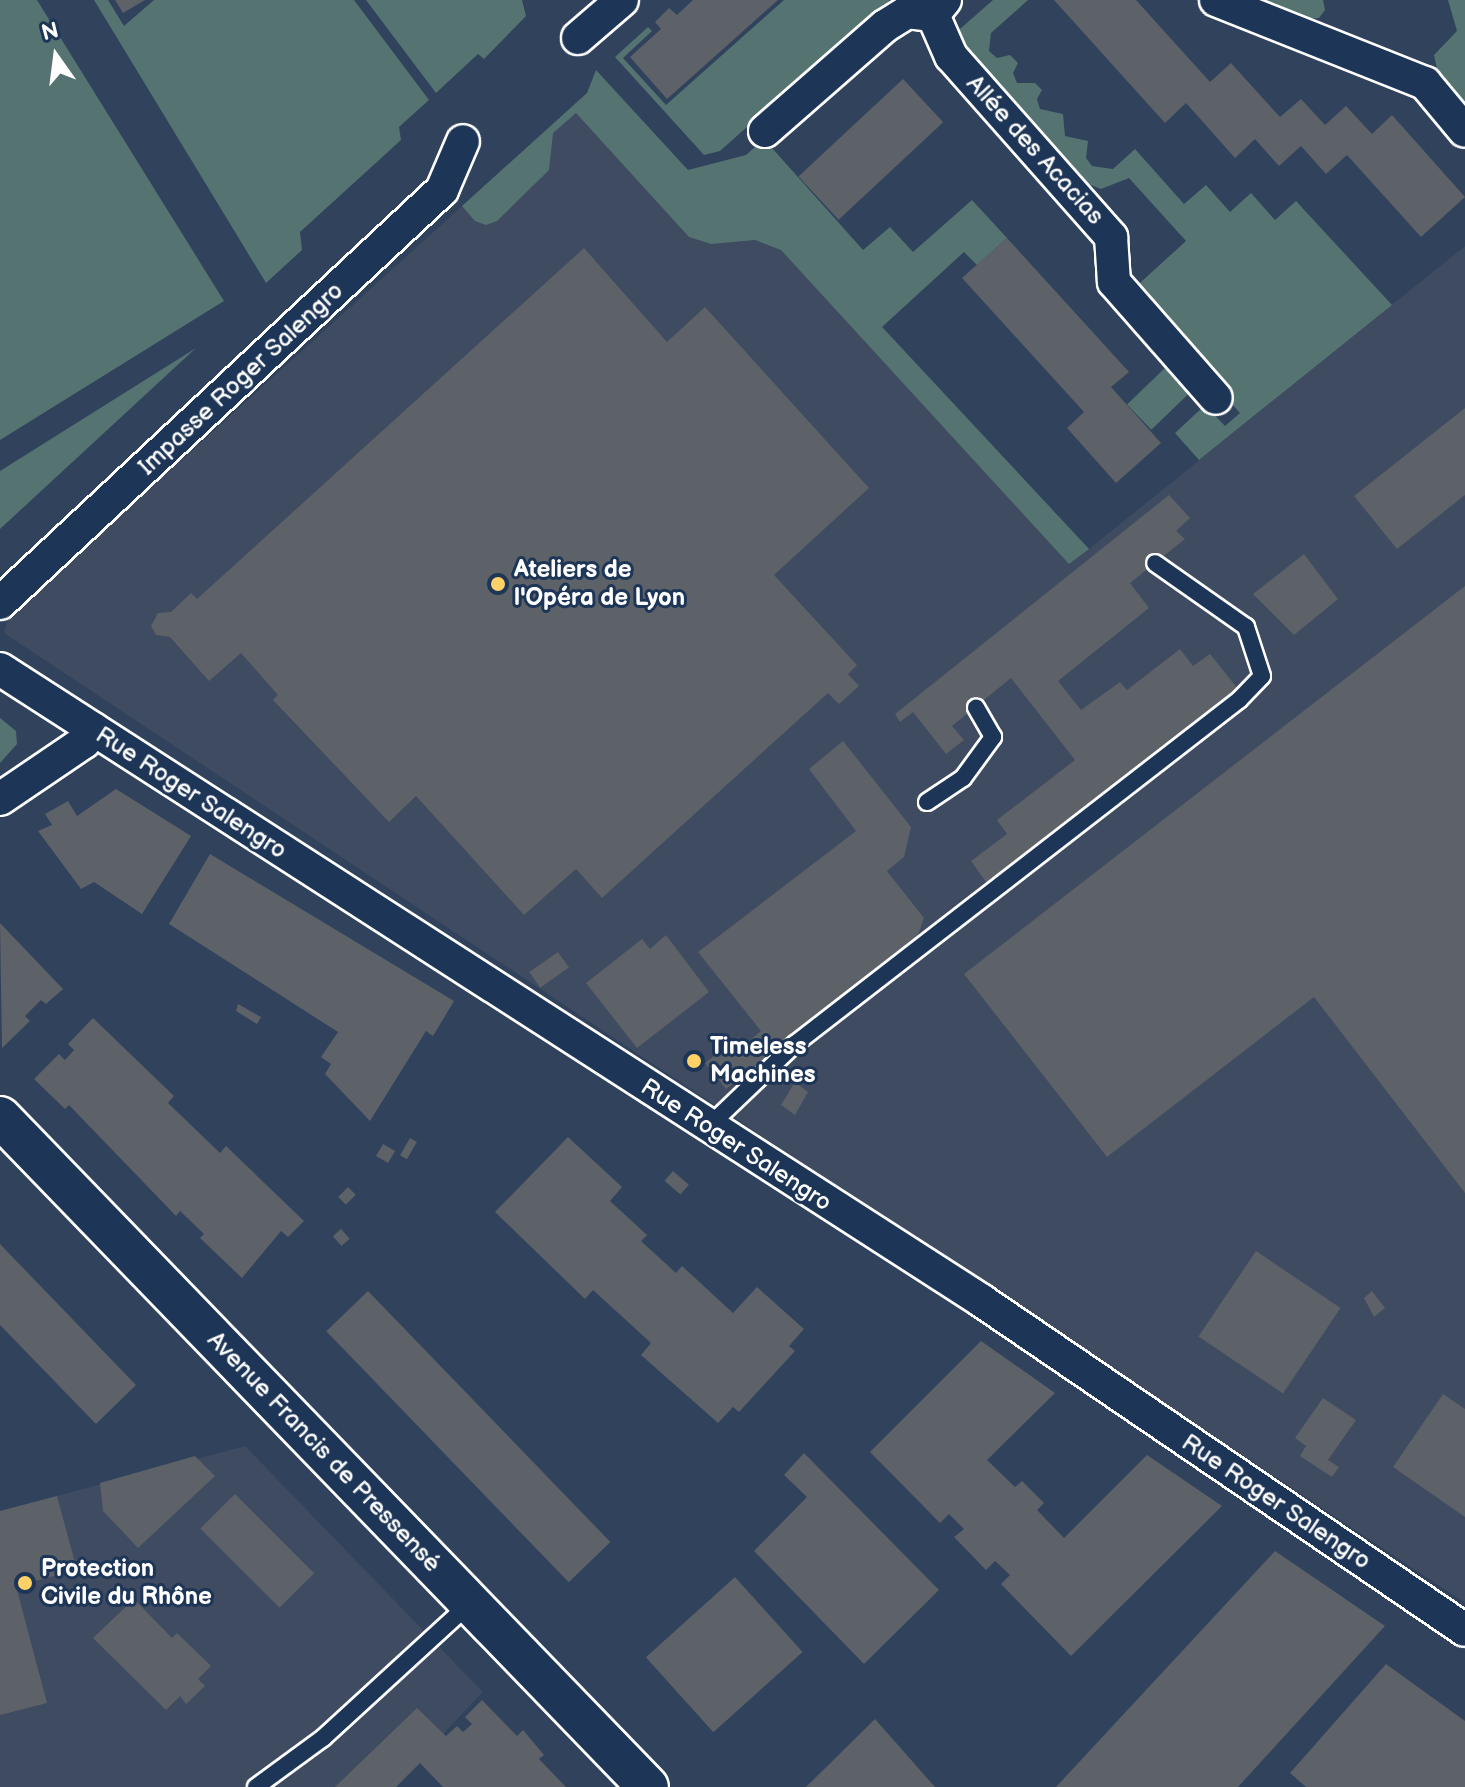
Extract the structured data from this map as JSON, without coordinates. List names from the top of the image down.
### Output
{
  "streets": {
    "street": [
      "Allée des Acacias",
      "Impasse Roger Salengro",
      "Rue Roger Salengro",
      "Avenue Francis de Pressensé"
    ]
  },
  "places": ["Ateliers de l'Opéra de Lyon", "Timeless Machines", "Protection Civile du Rhône"],
  "north": "top"
}
